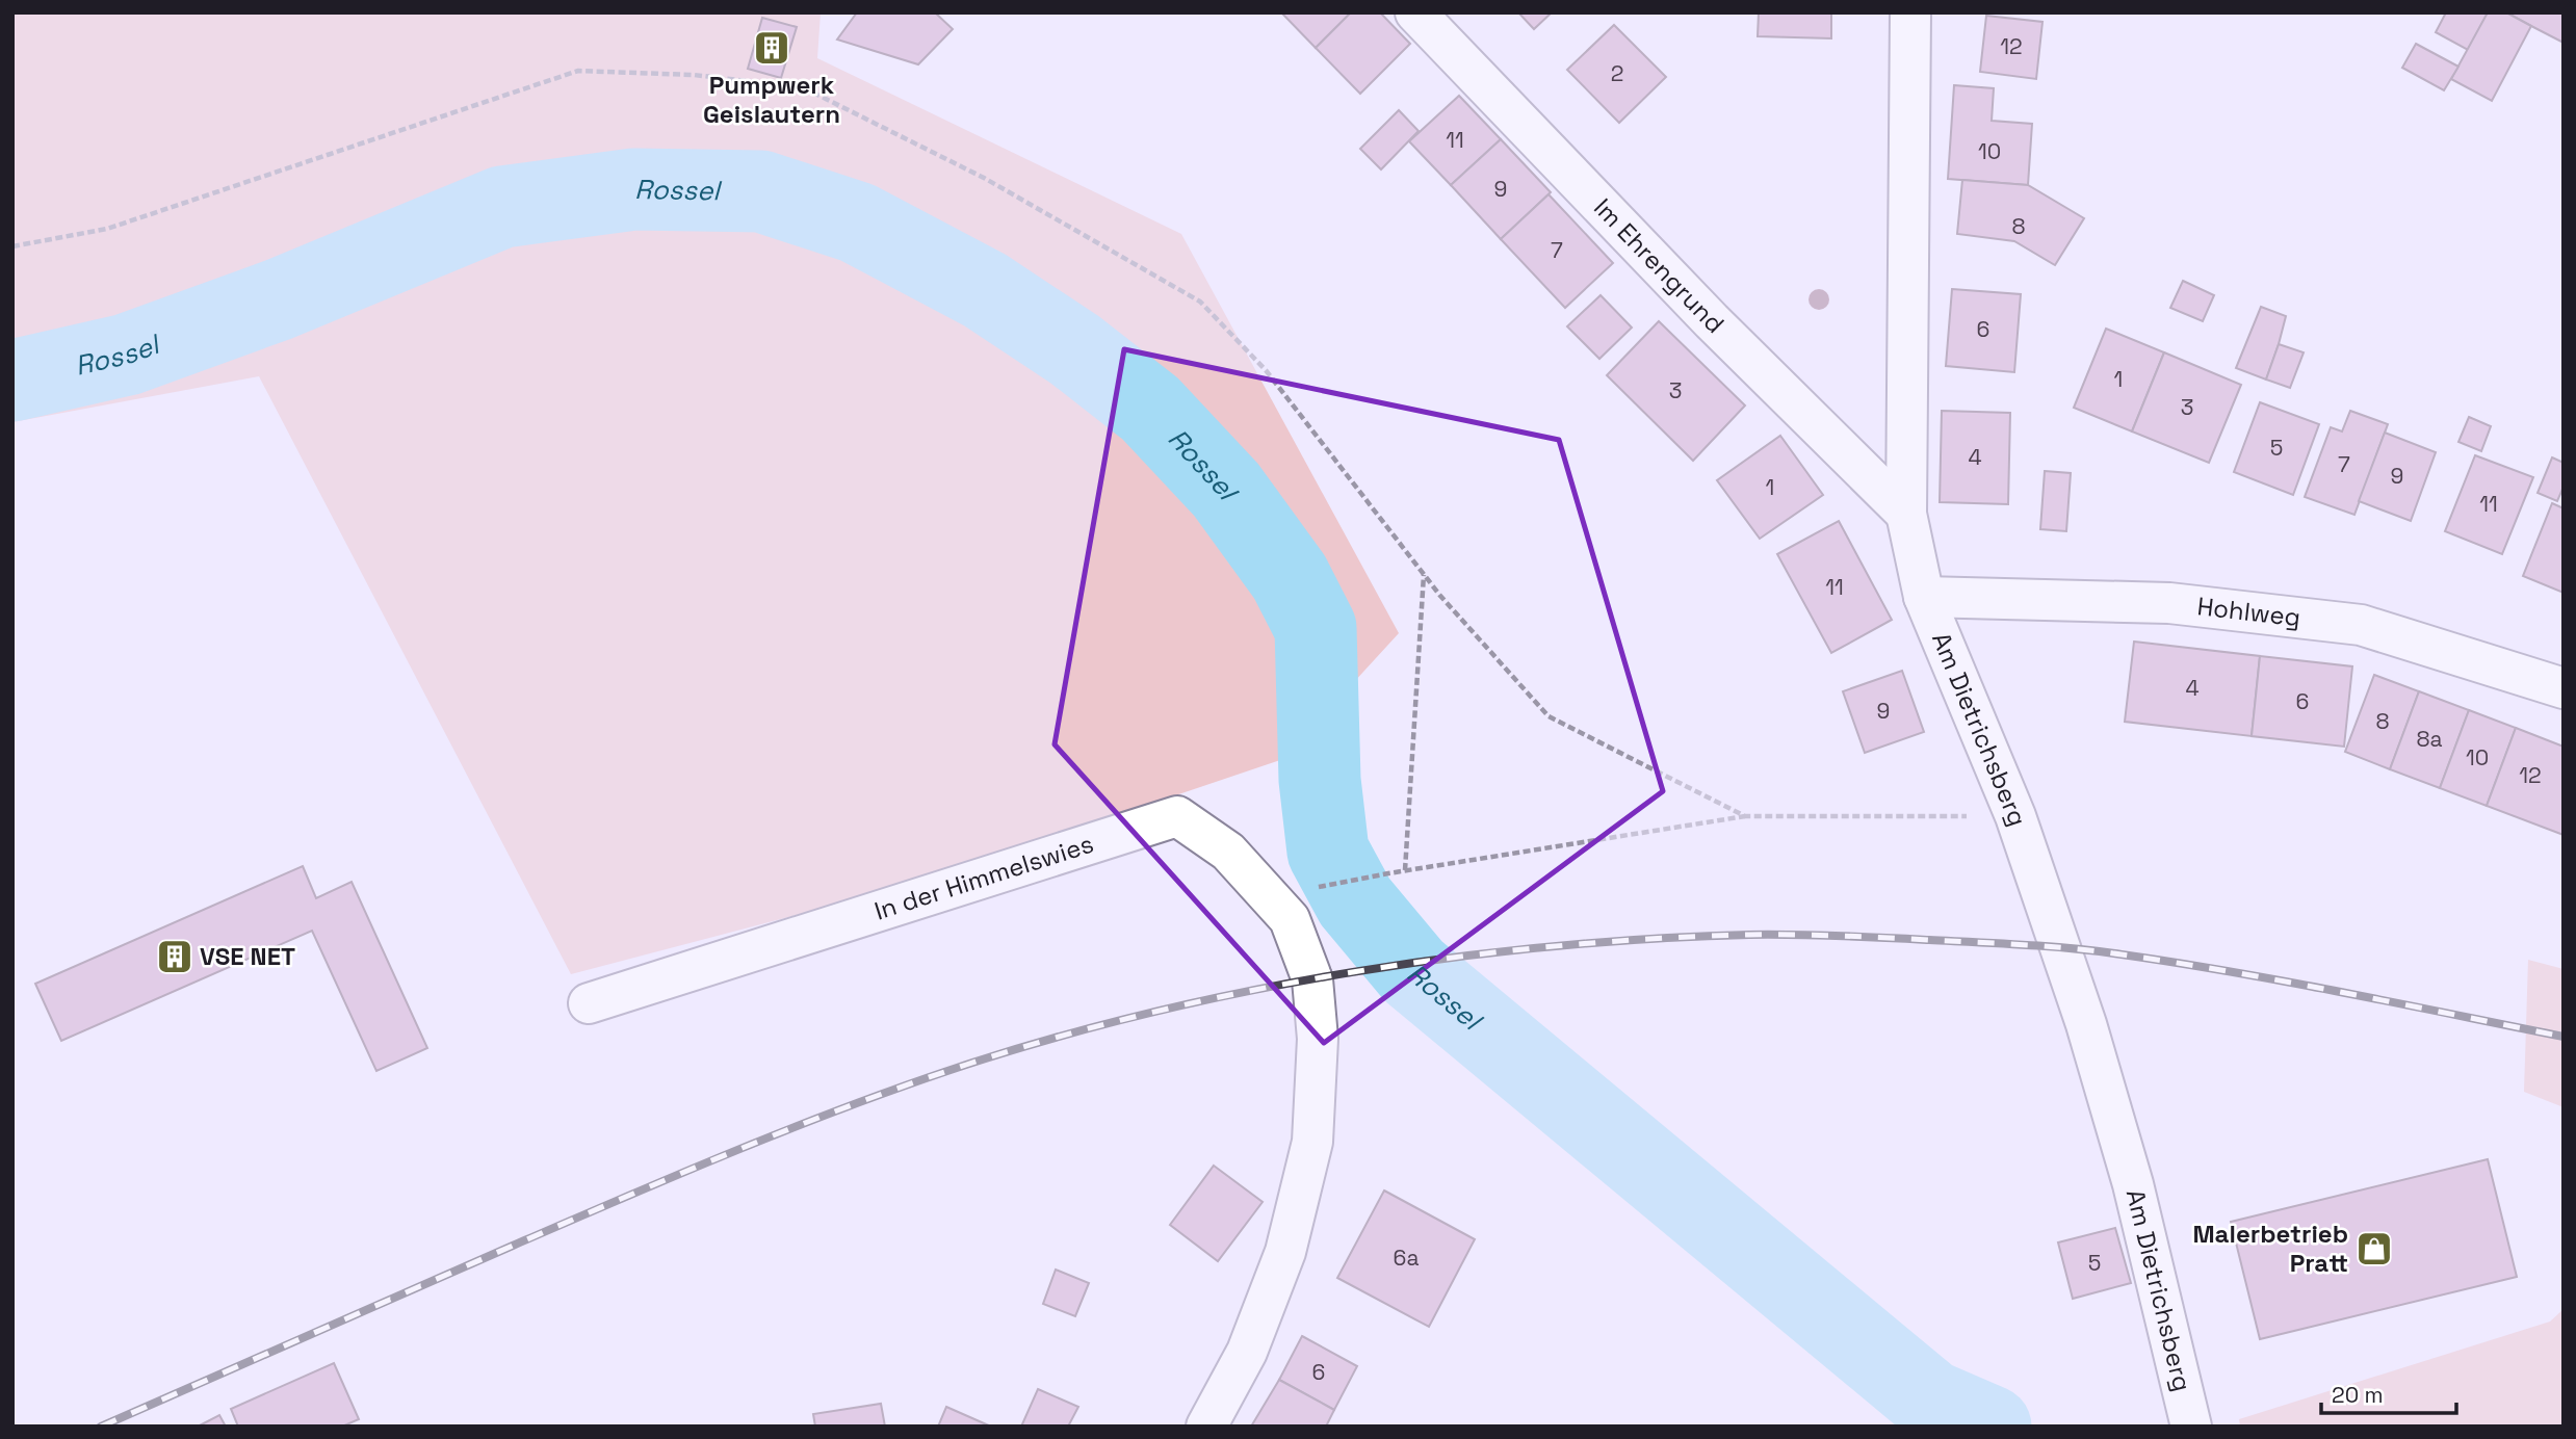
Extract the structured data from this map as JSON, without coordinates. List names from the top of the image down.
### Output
{
  "streets": {
    "street": [
      "Im Ehrengrund",
      "Hohlweg",
      "Am Dietrichsberg",
      "In der Himmelswies"
    ]
  },
  "crossings": [
    ["Im Ehrengrund", "Am Dietrichsberg"],
    ["Hohlweg", "Am Dietrichsberg"]
  ],
  "water": ["Rossel"],
  "places": {
    "building": ["Pumpwerk Geislautern", "VSE NET"],
    "shop": ["Malerbetrieb Pratt"]
  },
  "house_numbers": [
    "12",
    "2",
    "11",
    "10",
    "9",
    "8",
    "7",
    "6",
    "1",
    "3",
    "3",
    "5",
    "4",
    "7",
    "9",
    "1",
    "11",
    "11",
    "4",
    "6",
    "9",
    "8",
    "8a",
    "10",
    "12",
    "6a",
    "5",
    "6"
  ],
  "scale_bar": "20 m"
}
